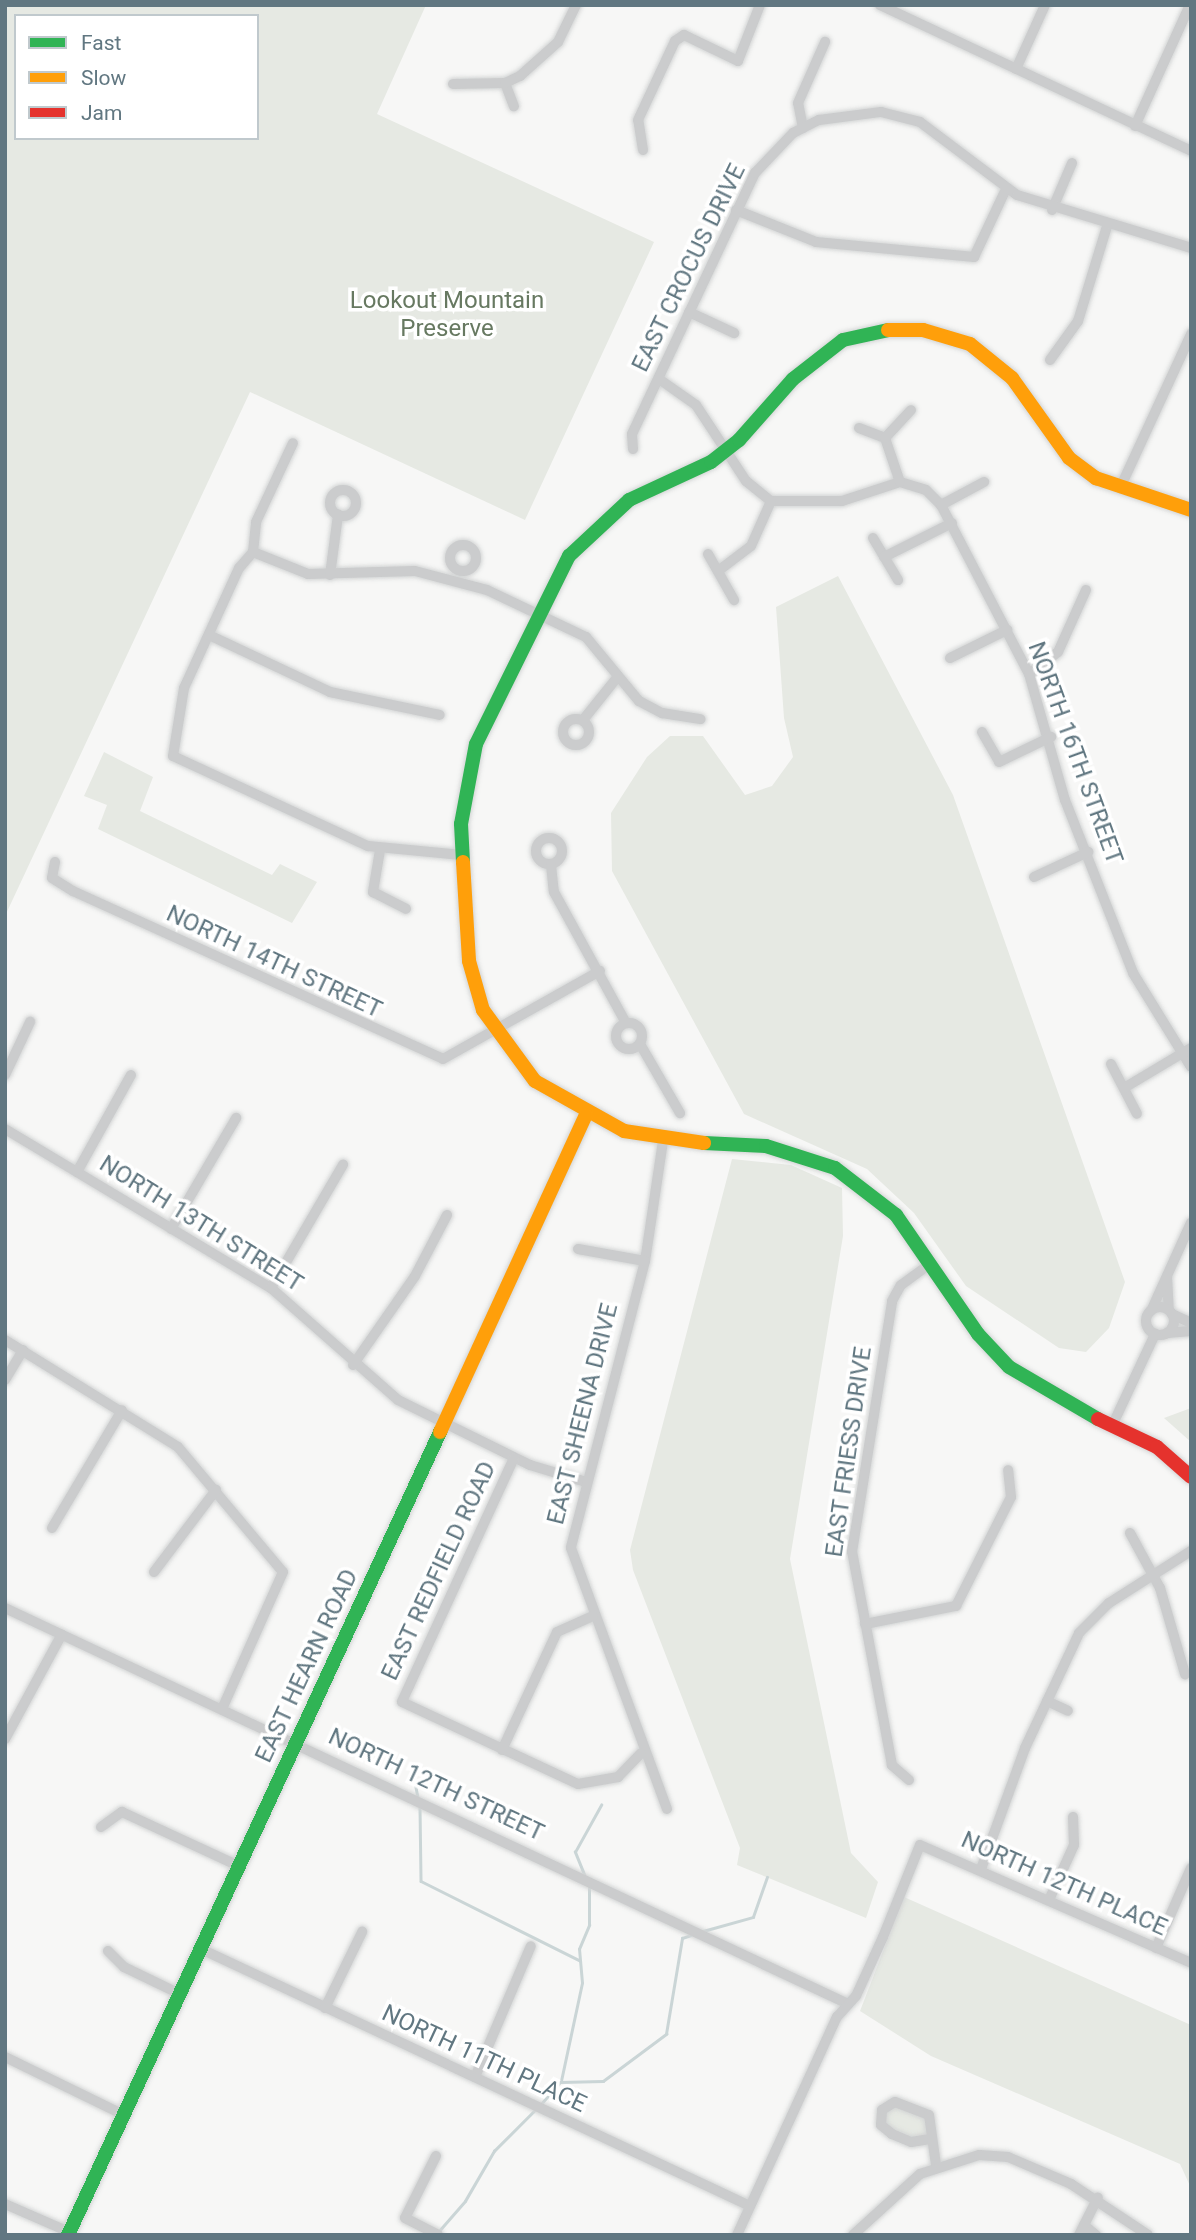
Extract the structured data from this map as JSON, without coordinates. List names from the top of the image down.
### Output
{
  "streets": {
    "street": [
      "EAST CROCUS DRIVE",
      "NORTH 16TH STREET",
      "NORTH 14TH STREET",
      "NORTH 13TH STREET",
      "EAST SHEENA DRIVE",
      "EAST FRIESS DRIVE",
      "EAST REDFIELD ROAD",
      "EAST HEARN ROAD",
      "NORTH 12TH STREET",
      "NORTH 12TH PLACE",
      "NORTH 11TH PLACE"
    ]
  },
  "crossings": [
    ["NORTH 13TH STREET", "EAST SHEENA DRIVE"],
    ["NORTH 13TH STREET", "EAST REDFIELD ROAD"],
    ["NORTH 13TH STREET", "EAST HEARN ROAD"],
    ["EAST HEARN ROAD", "NORTH 12TH STREET"],
    ["EAST HEARN ROAD", "NORTH 11TH PLACE"],
    ["NORTH 12TH STREET", "NORTH 12TH PLACE"]
  ],
  "parks": ["Lookout Mountain Preserve"],
  "legend": ["Fast", "Slow", "Jam"]
}
